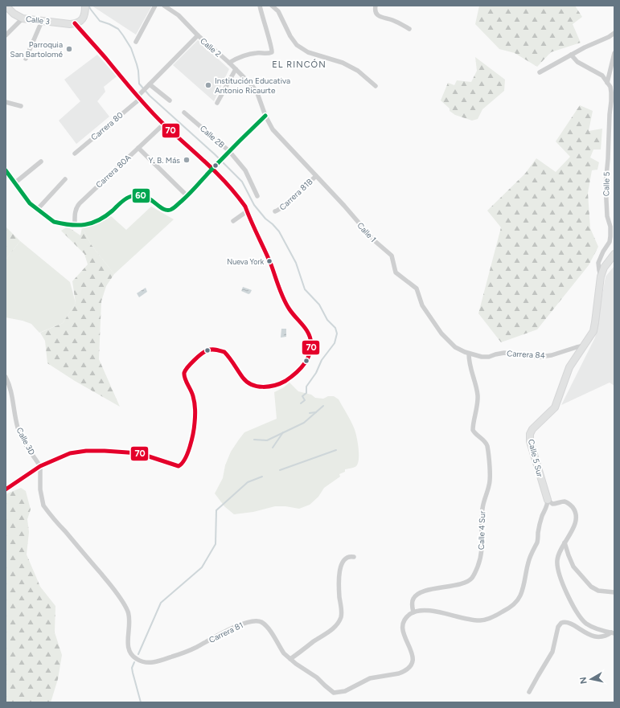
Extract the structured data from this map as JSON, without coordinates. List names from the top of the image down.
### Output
{
  "streets": {
    "street": [
      "Calle 3",
      "Calle 2",
      "Carrera 80",
      "Calle 2B",
      "Carrera 80A",
      "Calle 5",
      "Carrera 81B",
      "Calle 1",
      "Carrera 84",
      "Calle 3D",
      "Calle 5 Sur",
      "Calle 4 Sur",
      "Carrera 81"
    ]
  },
  "crossings": [
    ["Calle 2", "Carrera 80"],
    ["Calle 2", "Calle 1"],
    ["Calle 5", "Calle 5 Sur"],
    ["Carrera 81B", "Calle 1"],
    ["Calle 1", "Carrera 84"],
    ["Calle 1", "Calle 4 Sur"],
    ["Carrera 84", "Calle 5 Sur"],
    ["Calle 3D", "Carrera 81"],
    ["Calle 4 Sur", "Carrera 81"]
  ],
  "districts": ["EL RINCÓN"],
  "places": [
    "Parroquia San Bartolomé",
    "Institución Educativa Antonio Ricaurte",
    "Y. B. Más",
    "Nueva York"
  ],
  "lines": ["transit line 70", "transit line 60"],
  "north": "left"
}
